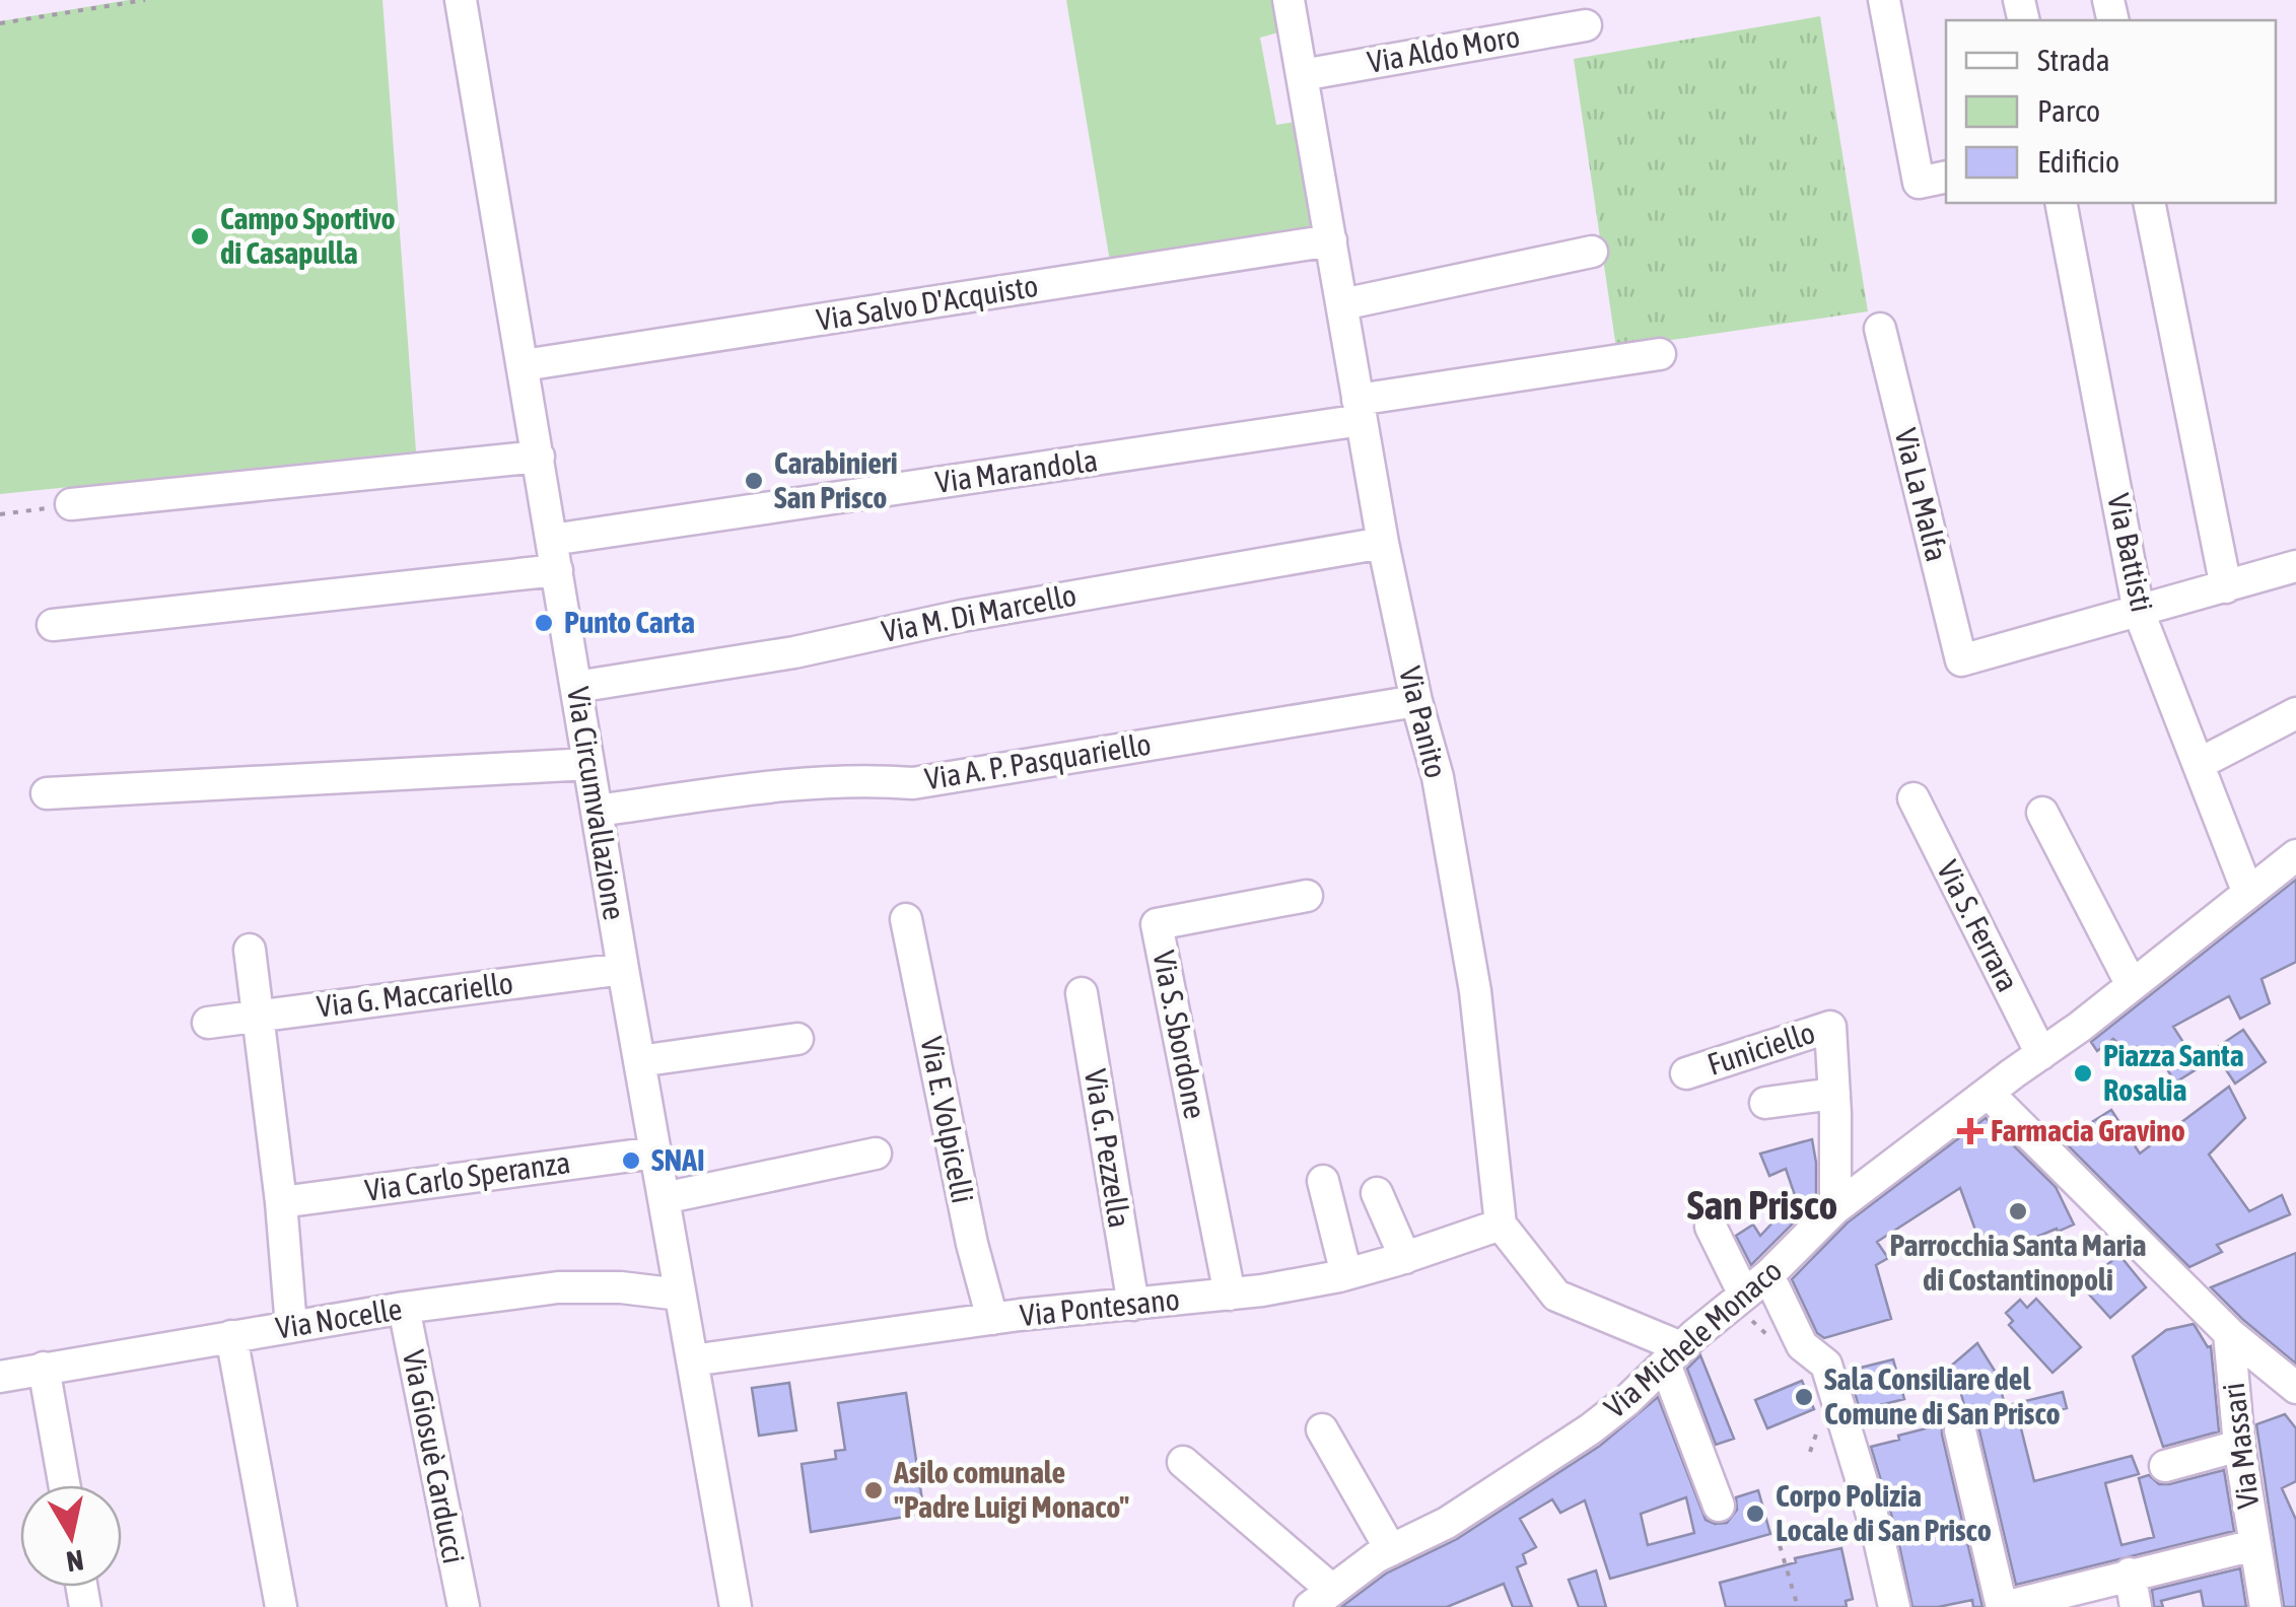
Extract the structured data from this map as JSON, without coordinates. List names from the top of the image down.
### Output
{
  "streets": {
    "street": [
      "Via Aldo Moro",
      "Via Salvo D'Acquisto",
      "Via Marandola",
      "Via La Malfa",
      "Via Battisti",
      "Via M. Di Marcello",
      "Via Panito",
      "Via A. P. Pasquariello",
      "Via Circumvallazione",
      "Via S. Ferrara",
      "Via G. Maccariello",
      "Via S. Sbordone",
      "Funiciello",
      "Via E. Volpicelli",
      "Via G. Pezzella",
      "Via Carlo Speranza",
      "Via Pontesano",
      "Via Nocelle",
      "Via Michele Monaco",
      "Via Massari",
      "Via Giosuè Carducci"
    ]
  },
  "crossings": [
    ["Via Aldo Moro", "Via Panito"],
    ["Via Salvo D'Acquisto", "Via Panito"],
    ["Via Salvo D'Acquisto", "Via Circumvallazione"],
    ["Via Marandola", "Via Panito"],
    ["Via Marandola", "Via Circumvallazione"],
    ["Via La Malfa", "Via Battisti"],
    ["Via Battisti", "Via Michele Monaco"],
    ["Via M. Di Marcello", "Via Panito"],
    ["Via M. Di Marcello", "Via Circumvallazione"],
    ["Via Panito", "Via A. P. Pasquariello"],
    ["Via Panito", "Via Pontesano"],
    ["Via A. P. Pasquariello", "Via Circumvallazione"],
    ["Via Circumvallazione", "Via G. Maccariello"],
    ["Via Circumvallazione", "Via Carlo Speranza"],
    ["Via Circumvallazione", "Via Pontesano"],
    ["Via Circumvallazione", "Via Nocelle"],
    ["Via S. Ferrara", "Via Michele Monaco"],
    ["Via S. Sbordone", "Via Pontesano"],
    ["Funiciello", "Via Michele Monaco"],
    ["Via E. Volpicelli", "Via Pontesano"],
    ["Via G. Pezzella", "Via Pontesano"],
    ["Via Nocelle", "Via Giosuè Carducci"]
  ],
  "districts": ["San Prisco"],
  "places": {
    "other": [
      "Campo Sportivo di Casapulla",
      "Carabinieri San Prisco",
      "Punto Carta",
      "Piazza Santa Rosalia",
      "SNAI",
      "Parrocchia Santa Maria di Costantinopoli",
      "Sala Consiliare del Comune di San Prisco",
      "Asilo comunale \"Padre Luigi Monaco\"",
      "Corpo Polizia Locale di San Prisco"
    ],
    "health": ["Farmacia Gravino"]
  },
  "legend": ["Strada", "Parco", "Edificio"],
  "north": "bottom"
}
